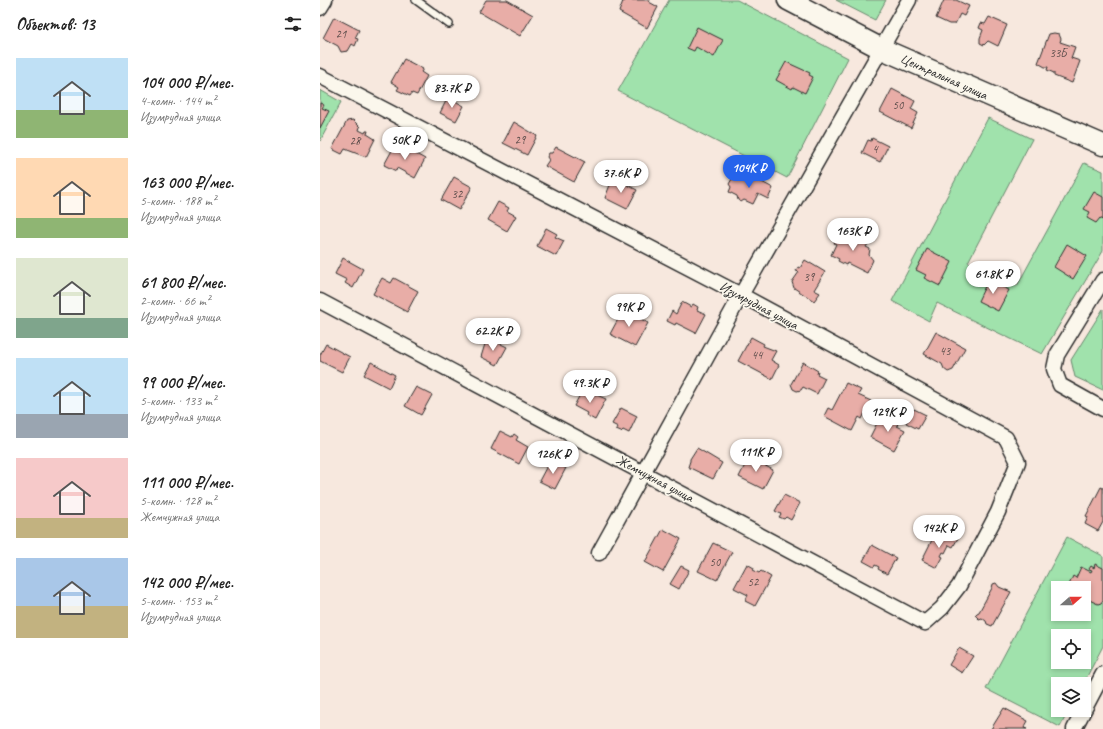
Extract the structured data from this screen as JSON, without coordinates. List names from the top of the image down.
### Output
{
  "streets": {
    "main road": ["Центральная улица"],
    "street": ["Изумрудная улица", "Жемчужная улица"]
  },
  "crossings": [
    ["Изумрудная улица", "Жемчужная улица"]
  ],
  "house_numbers": [
    "21",
    "33Б",
    "50",
    "29",
    "28",
    "4",
    "32",
    "39",
    "43",
    "44",
    "50",
    "52"
  ],
  "north": "right",
  "page": {
    "heading": "Объектов: 13",
    "list": [
      {
        "name": "104 000 ₽/мес.",
        "note": "4-комн. · 144 m² · Изумрудная улица"
      },
      {
        "name": "163 000 ₽/мес.",
        "note": "5-комн. · 188 m² · Изумрудная улица"
      },
      {
        "name": "61 800 ₽/мес.",
        "note": "2-комн. · 66 m² · Изумрудная улица"
      },
      {
        "name": "99 000 ₽/мес.",
        "note": "5-комн. · 133 m² · Изумрудная улица"
      },
      {
        "name": "111 000 ₽/мес.",
        "note": "5-комн. · 128 m² · Жемчужная улица"
      },
      {
        "name": "142 000 ₽/мес.",
        "note": "5-комн. · 153 m² · Изумрудная улица"
      }
    ],
    "price": [
      "83.7K ₽",
      "50K ₽",
      "104K ₽",
      "37.6K ₽",
      "163K ₽",
      "61.8K ₽",
      "99K ₽",
      "62.2K ₽",
      "49.3K ₽",
      "129K ₽",
      "111K ₽",
      "126K ₽",
      "142K ₽"
    ]
  }
}
